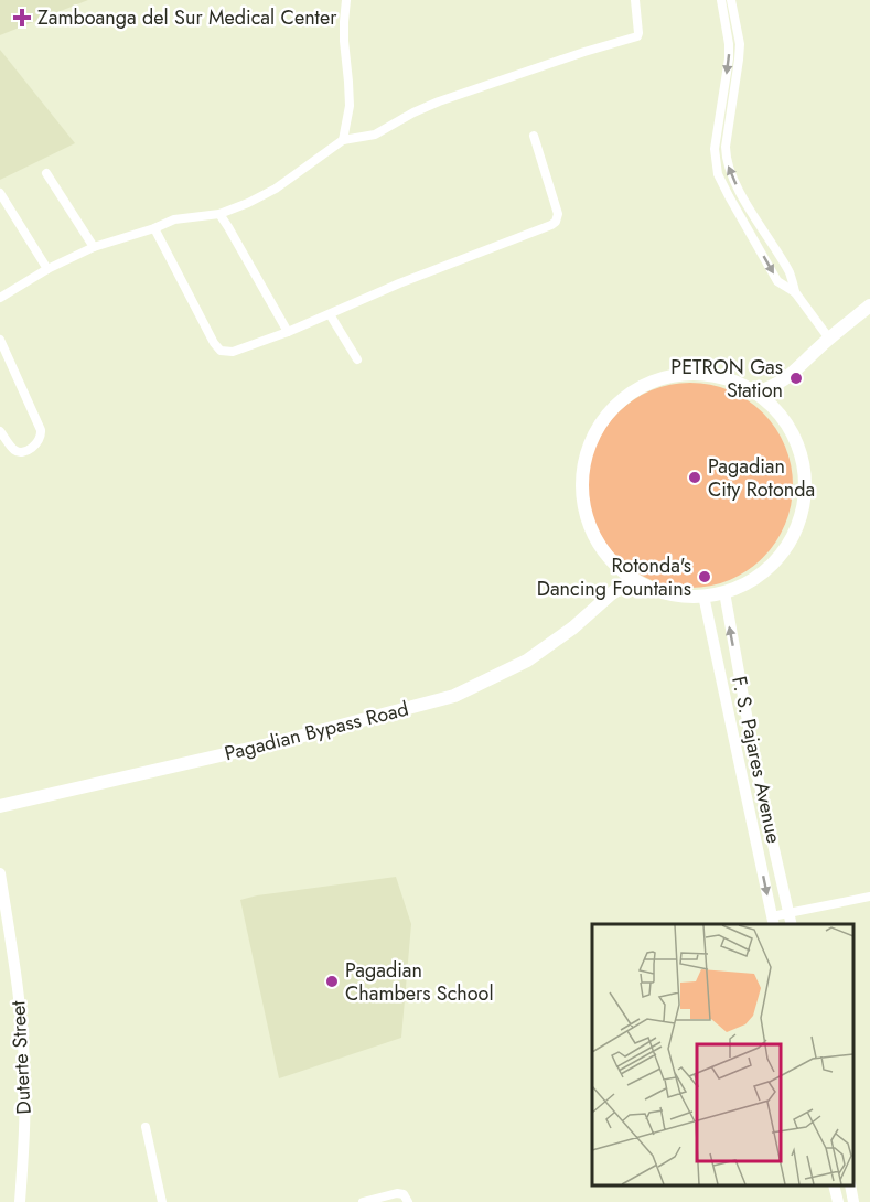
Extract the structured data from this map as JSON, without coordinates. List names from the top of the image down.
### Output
{
  "streets": {
    "highway": ["Pagadian Bypass Road"],
    "main road": ["F. S. Pajares Avenue", "Duterte Street"]
  },
  "crossings": [
    ["Pagadian Bypass Road", "F. S. Pajares Avenue"]
  ],
  "places": {
    "health": ["Zamboanga del Sur Medical Center"],
    "other": [
      "PETRON Gas Station",
      "Pagadian City Rotonda",
      "Rotonda's Dancing Fountains",
      "Pagadian Chambers School"
    ]
  }
}
